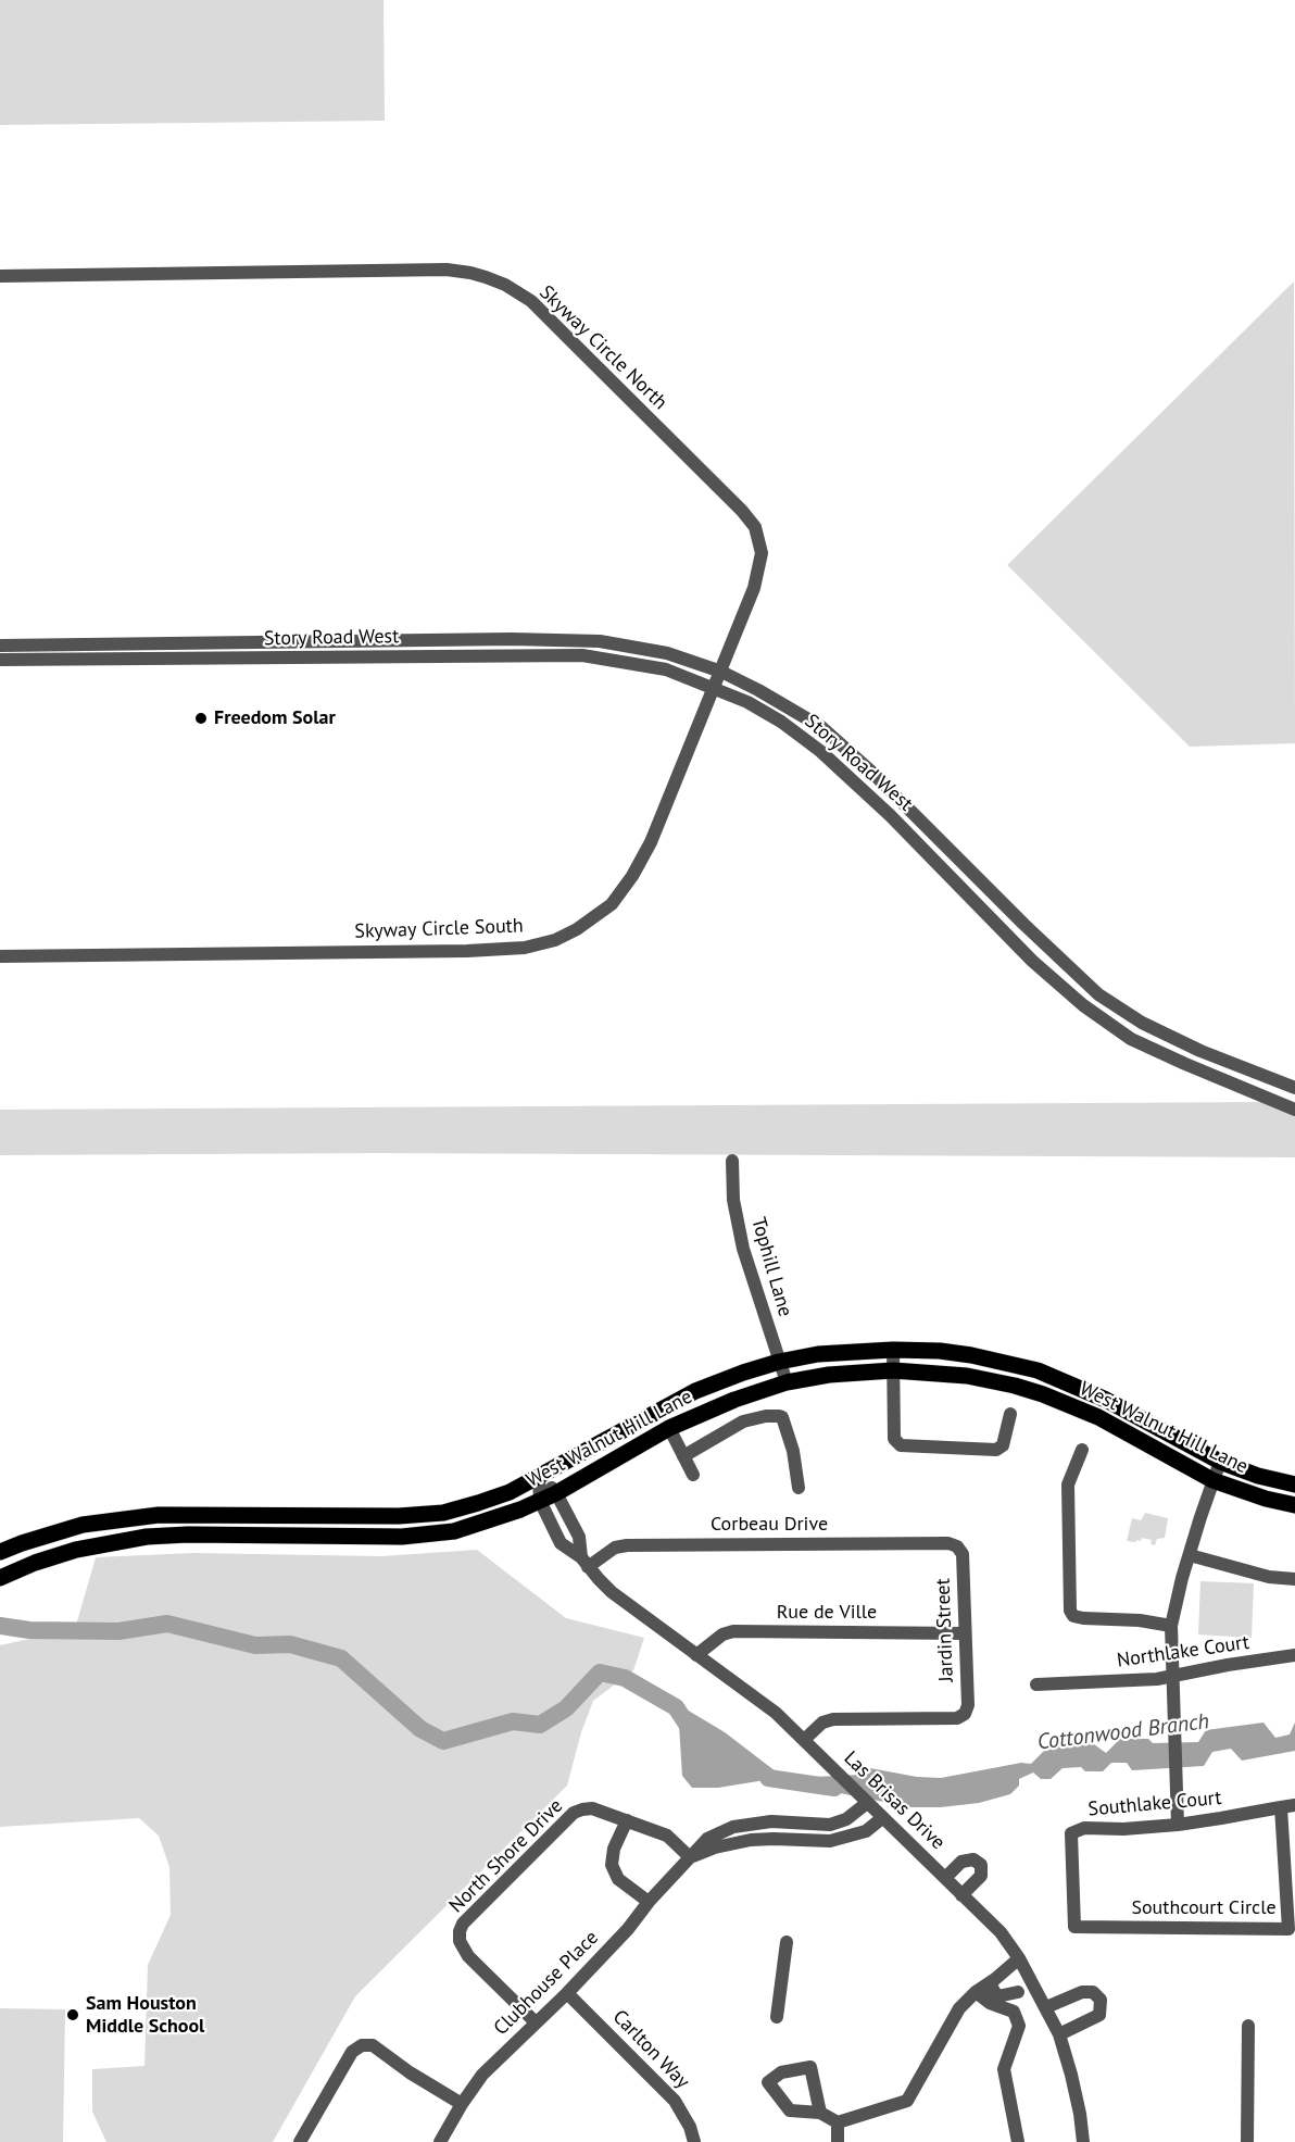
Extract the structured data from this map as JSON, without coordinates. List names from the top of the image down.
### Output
{
  "streets": {
    "main road": ["West Walnut Hill Lane"],
    "street": [
      "Skyway Circle North",
      "Story Road West",
      "Skyway Circle South",
      "Tophill Lane",
      "Corbeau Drive",
      "Rue de Ville",
      "Jardin Street",
      "Northlake Court",
      "Las Brisas Drive",
      "Southlake Court",
      "North Shore Drive",
      "Southcourt Circle",
      "Clubhouse Place",
      "Carlton Way"
    ]
  },
  "crossings": [
    ["Skyway Circle North", "Story Road West"],
    ["Skyway Circle North", "Skyway Circle South"],
    ["Story Road West", "Skyway Circle South"],
    ["Tophill Lane", "West Walnut Hill Lane"],
    ["West Walnut Hill Lane", "Las Brisas Drive"],
    ["Corbeau Drive", "Jardin Street"],
    ["Corbeau Drive", "Las Brisas Drive"],
    ["Rue de Ville", "Jardin Street"],
    ["Rue de Ville", "Las Brisas Drive"],
    ["Jardin Street", "Las Brisas Drive"],
    ["Las Brisas Drive", "Clubhouse Place"],
    ["Southlake Court", "Southcourt Circle"],
    ["North Shore Drive", "Clubhouse Place"],
    ["Clubhouse Place", "Carlton Way"]
  ],
  "water": ["Cottonwood Branch"],
  "places": ["Freedom Solar", "Sam Houston Middle School"]
}
